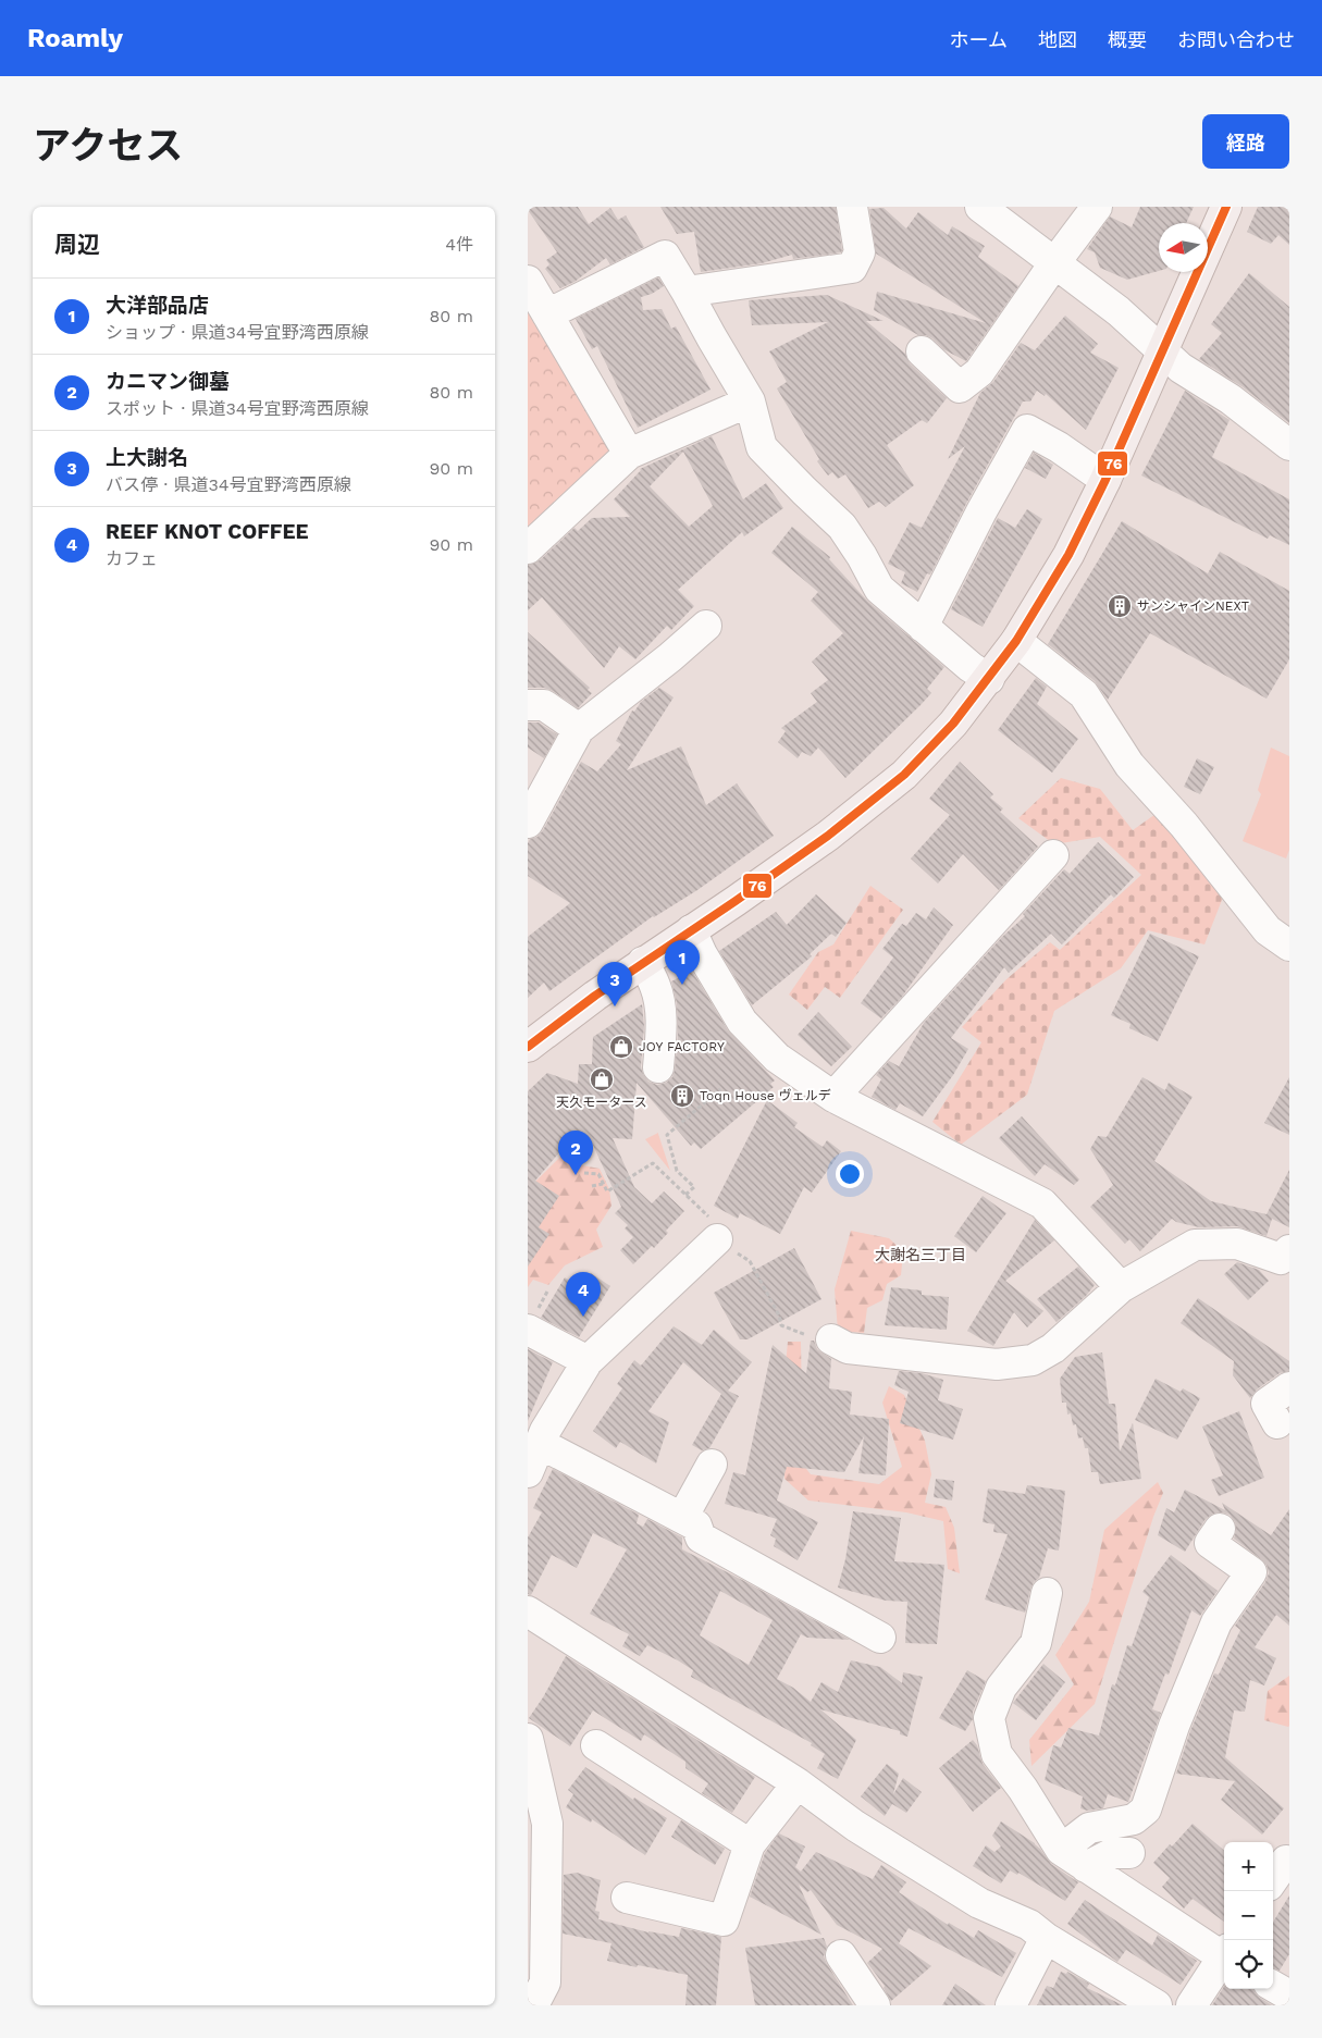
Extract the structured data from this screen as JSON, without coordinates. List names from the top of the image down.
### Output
{
  "districts": ["大謝名三丁目"],
  "places": {
    "building": ["サンシャインNEXT", "Toqn House ヴェルデ"],
    "shop": ["JOY FACTORY", "天久モータース"]
  },
  "lines": ["transit line 76"],
  "north": "left",
  "page": {
    "header": "Roamly",
    "nav": [
      "ホーム",
      "地図",
      "概要",
      "お問い合わせ"
    ],
    "title": "アクセス",
    "buttons": "経路",
    "heading": ["周辺", "4件"],
    "list": [
      {
        "mark": "1",
        "name": "大洋部品店",
        "note": "ショップ · 県道34号宜野湾西原線",
        "value": "80 m"
      },
      {
        "mark": "2",
        "name": "カニマン御墓",
        "note": "スポット · 県道34号宜野湾西原線",
        "value": "80 m"
      },
      {
        "mark": "3",
        "name": "上大謝名",
        "note": "バス停 · 県道34号宜野湾西原線",
        "value": "90 m"
      },
      {
        "mark": "4",
        "name": "REEF KNOT COFFEE",
        "note": "カフェ",
        "value": "90 m"
      }
    ],
    "pins": [
      "1",
      "3",
      "2",
      "4"
    ],
    "map_buttons": ["+", "−"]
  }
}
